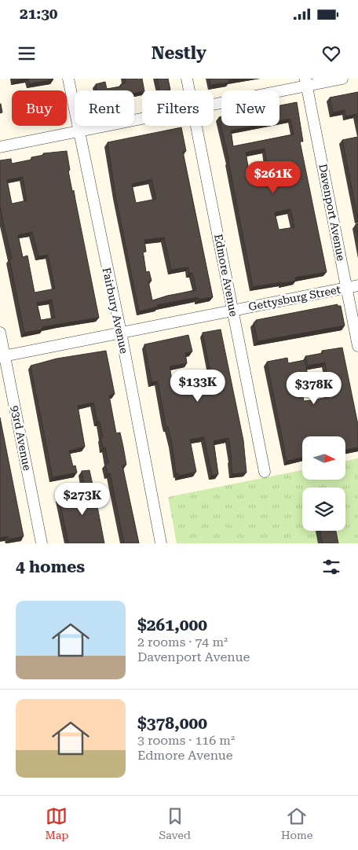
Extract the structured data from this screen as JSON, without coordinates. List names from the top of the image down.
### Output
{
  "streets": {
    "street": [
      "Davenport Avenue",
      "Edmore Avenue",
      "Gettysburg Street",
      "Fairbury Avenue",
      "93rd Avenue"
    ]
  },
  "crossings": [
    ["Davenport Avenue", "Gettysburg Street"],
    ["Edmore Avenue", "Gettysburg Street"],
    ["Gettysburg Street", "Fairbury Avenue"],
    ["Gettysburg Street", "93rd Avenue"]
  ],
  "north": "right",
  "page": {
    "status": "21:30",
    "header": "Nestly",
    "chip": [
      "Buy",
      "Rent",
      "Filters",
      "New"
    ],
    "price": [
      "$261K",
      "$133K",
      "$378K",
      "$273K"
    ],
    "heading": "4 homes",
    "list": [
      {
        "name": "$261,000",
        "note": "2 rooms · 74 m² · Davenport Avenue"
      },
      {
        "name": "$378,000",
        "note": "3 rooms · 116 m² · Edmore Avenue"
      }
    ],
    "tabs": ["Map", "Saved", "Home"]
  }
}
